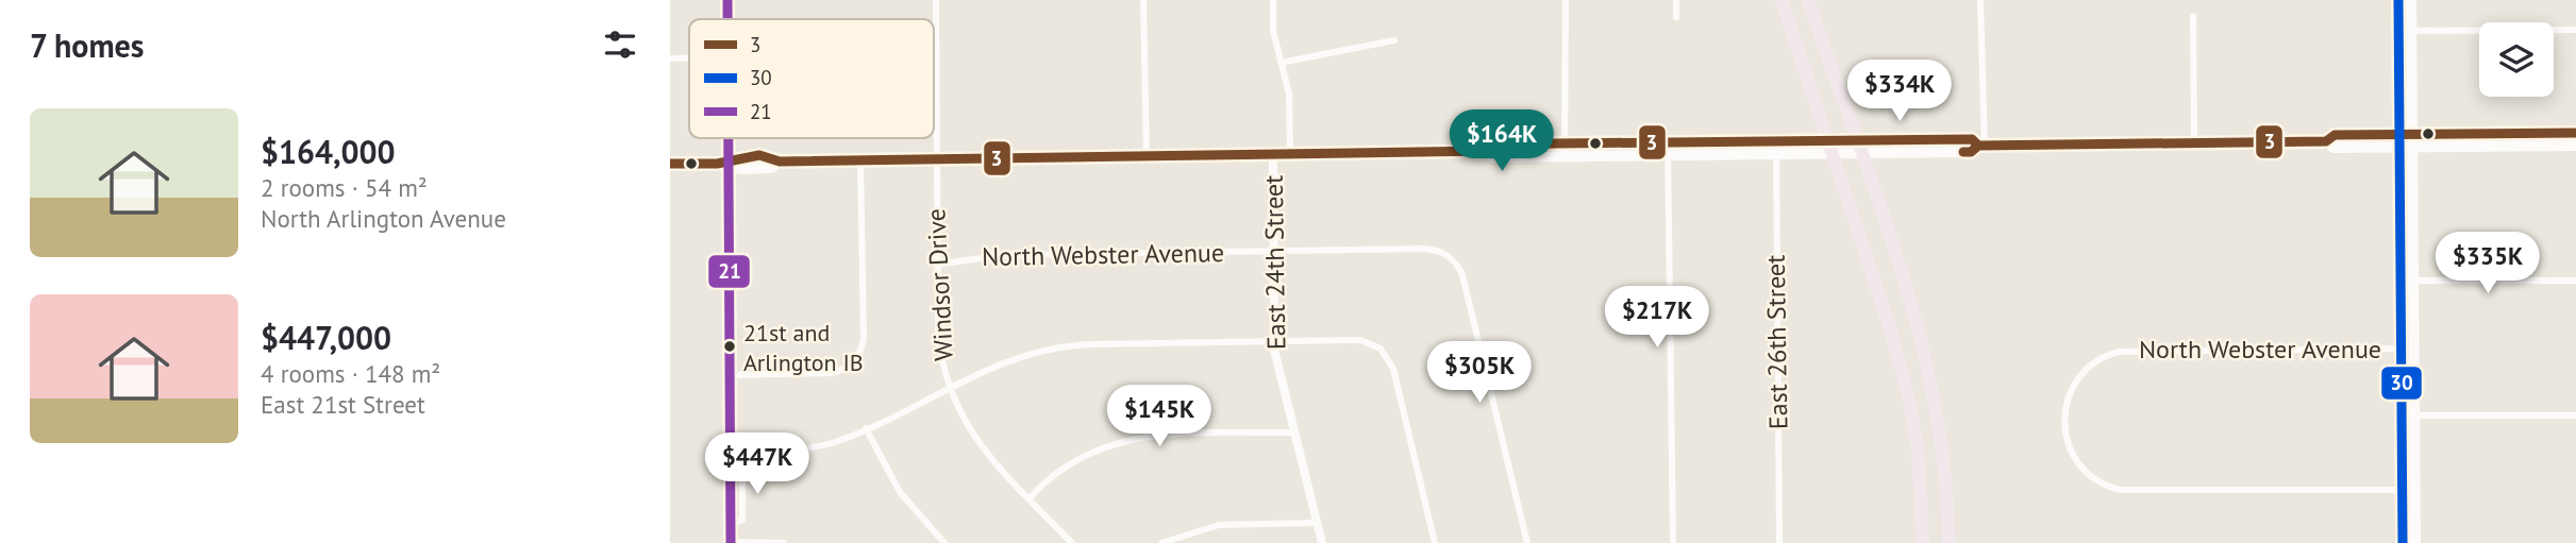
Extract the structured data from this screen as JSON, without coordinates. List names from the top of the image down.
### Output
{
  "streets": {
    "street": [
      "North Webster Avenue",
      "East 24th Street",
      "Windsor Drive",
      "East 26th Street"
    ]
  },
  "crossings": [
    ["North Webster Avenue", "East 24th Street"],
    ["North Webster Avenue", "Windsor Drive"]
  ],
  "places": ["21st and Arlington IB"],
  "lines": ["transit line 30", "transit line 21", "transit line 3"],
  "legend": ["3", "30", "21"],
  "page": {
    "heading": "7 homes",
    "price": [
      "$334K",
      "$164K",
      "$335K",
      "$217K",
      "$305K",
      "$145K",
      "$447K"
    ],
    "list": [
      {
        "name": "$164,000",
        "note": "2 rooms · 54 m² · North Arlington Avenue"
      },
      {
        "name": "$447,000",
        "note": "4 rooms · 148 m² · East 21st Street"
      }
    ]
  }
}
